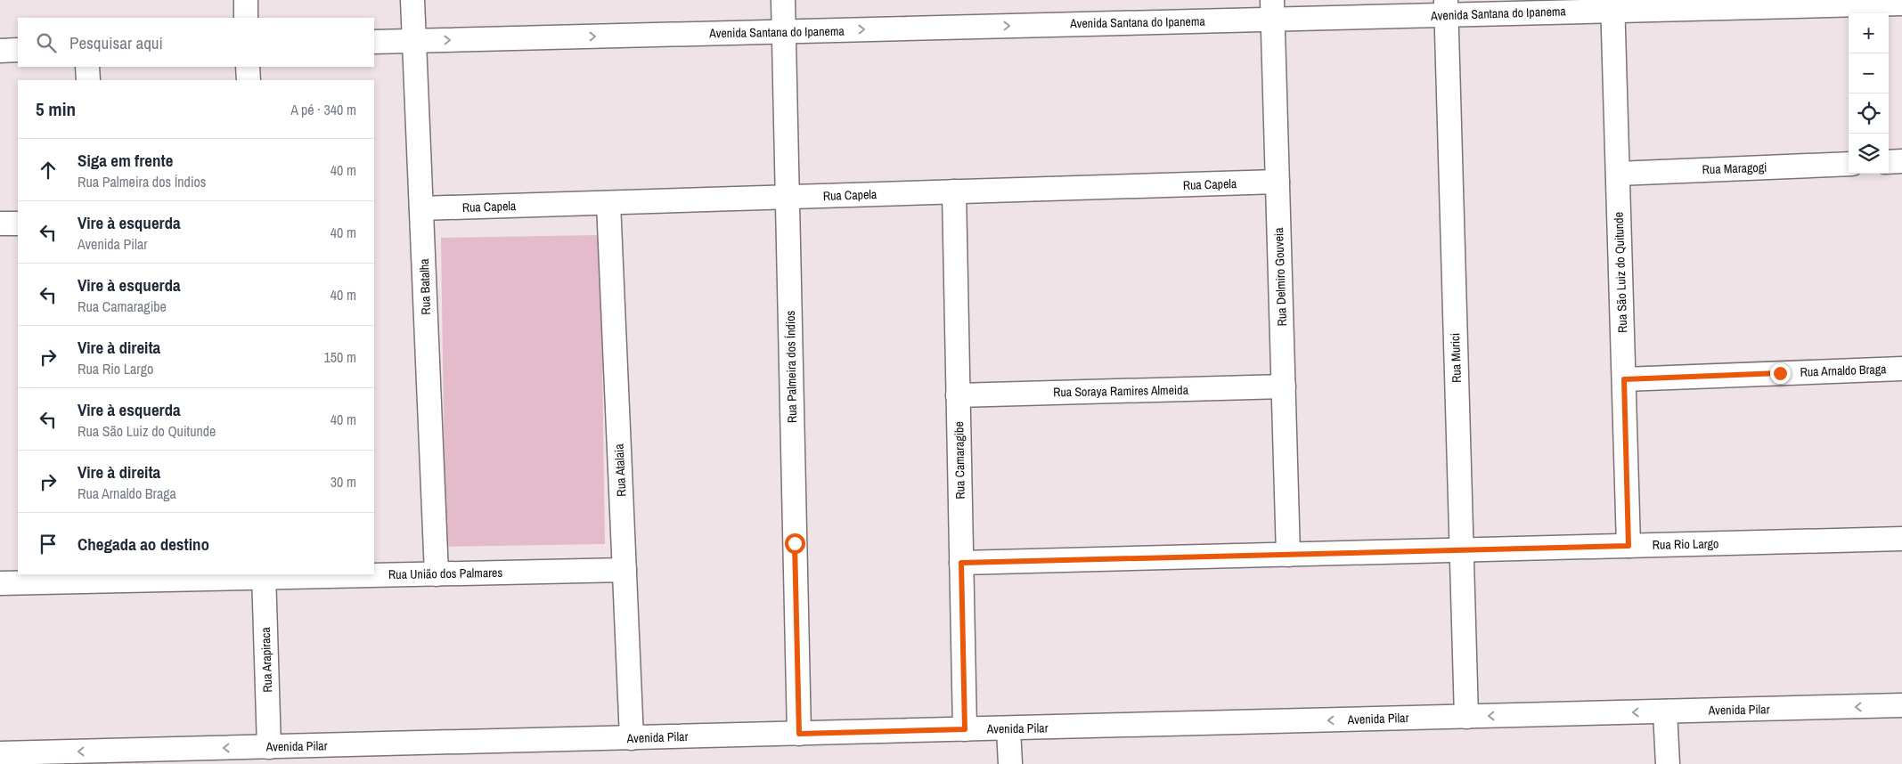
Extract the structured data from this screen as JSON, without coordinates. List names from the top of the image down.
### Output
{
  "streets": {
    "street": [
      "Avenida Santana do Ipanema",
      "Rua Maragogi",
      "Rua Capela",
      "Rua São Luiz do Quitunde",
      "Rua Delmiro Gouveia",
      "Rua Batalha",
      "Rua Murici",
      "Rua Palmeira dos Índios",
      "Rua Arnaldo Braga",
      "Rua Soraya Ramires Almeida",
      "Rua Camaragibe",
      "Rua Atalaia",
      "Rua Rio Largo",
      "Rua União dos Palmares",
      "Rua Arapiraca",
      "Avenida Pilar"
    ]
  },
  "crossings": [
    ["Avenida Santana do Ipanema", "Rua São Luiz do Quitunde"],
    ["Avenida Santana do Ipanema", "Rua Delmiro Gouveia"],
    ["Avenida Santana do Ipanema", "Rua Batalha"],
    ["Avenida Santana do Ipanema", "Rua Murici"],
    ["Avenida Santana do Ipanema", "Rua Palmeira dos Índios"],
    ["Rua Maragogi", "Rua São Luiz do Quitunde"],
    ["Rua Capela", "Rua Delmiro Gouveia"],
    ["Rua Capela", "Rua Batalha"],
    ["Rua Capela", "Rua Palmeira dos Índios"],
    ["Rua Capela", "Rua Camaragibe"],
    ["Rua Capela", "Rua Atalaia"],
    ["Rua São Luiz do Quitunde", "Rua Arnaldo Braga"],
    ["Rua São Luiz do Quitunde", "Rua Rio Largo"],
    ["Rua Delmiro Gouveia", "Rua Soraya Ramires Almeida"],
    ["Rua Delmiro Gouveia", "Rua Rio Largo"],
    ["Rua Batalha", "Rua União dos Palmares"],
    ["Rua Murici", "Rua Rio Largo"],
    ["Rua Murici", "Avenida Pilar"],
    ["Rua Palmeira dos Índios", "Avenida Pilar"],
    ["Rua Soraya Ramires Almeida", "Rua Camaragibe"],
    ["Rua Camaragibe", "Rua Rio Largo"],
    ["Rua Camaragibe", "Avenida Pilar"],
    ["Rua Atalaia", "Rua União dos Palmares"],
    ["Rua Atalaia", "Avenida Pilar"],
    ["Rua União dos Palmares", "Rua Arapiraca"],
    ["Rua Arapiraca", "Avenida Pilar"]
  ],
  "one_way": ["Avenida Santana do Ipanema", "Avenida Pilar"],
  "page": {
    "map_buttons": ["+", "−"],
    "search": "Pesquisar aqui",
    "heading": ["5 min", "A pé · 340 m"],
    "list": [
      ["Siga em frente", "Rua Palmeira dos Índios", "40 m"],
      ["Vire à esquerda", "Avenida Pilar", "40 m"],
      ["Vire à esquerda", "Rua Camaragibe", "40 m"],
      ["Vire à direita", "Rua Rio Largo", "150 m"],
      ["Vire à esquerda", "Rua São Luiz do Quitunde", "40 m"],
      ["Vire à direita", "Rua Arnaldo Braga", "30 m"],
      "Chegada ao destino"
    ]
  }
}
